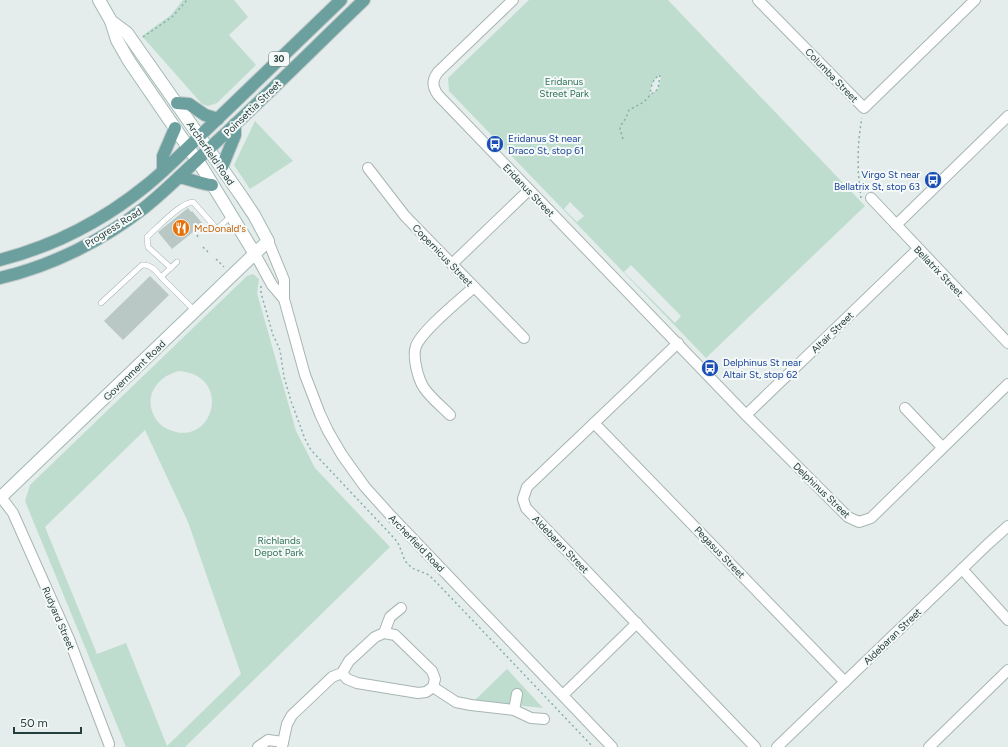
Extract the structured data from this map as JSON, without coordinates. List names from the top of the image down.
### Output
{
  "streets": {
    "main road": ["30", "Poinsettia Street", "Progress Road"],
    "street": [
      "Columba Street",
      "Archerfield Road",
      "Eridanus Street",
      "Copernicus Street",
      "Bellatrix Street",
      "Altair Street",
      "Government Road",
      "Delphinus Street",
      "Aldebaran Street",
      "Pegasus Street",
      "Rudyard Street"
    ]
  },
  "crossings": [
    ["Poinsettia Street", "Archerfield Road"],
    ["Poinsettia Street", "Progress Road"],
    ["Archerfield Road", "Progress Road"],
    ["Archerfield Road", "Government Road"],
    ["Eridanus Street", "Delphinus Street"],
    ["Eridanus Street", "Aldebaran Street"],
    ["Bellatrix Street", "Altair Street"],
    ["Altair Street", "Delphinus Street"],
    ["Government Road", "Rudyard Street"],
    ["Delphinus Street", "Aldebaran Street"],
    ["Aldebaran Street", "Pegasus Street"]
  ],
  "parks": ["Eridanus Street Park", "Richlands Depot Park"],
  "places": {
    "bus stop": ["Eridanus St near Draco St, stop 61", "Virgo St near Bellatrix St, stop 63", "Delphinus St near Altair St, stop 62"],
    "restaurant": ["McDonald's"]
  },
  "scale_bar": "50 m"
}
